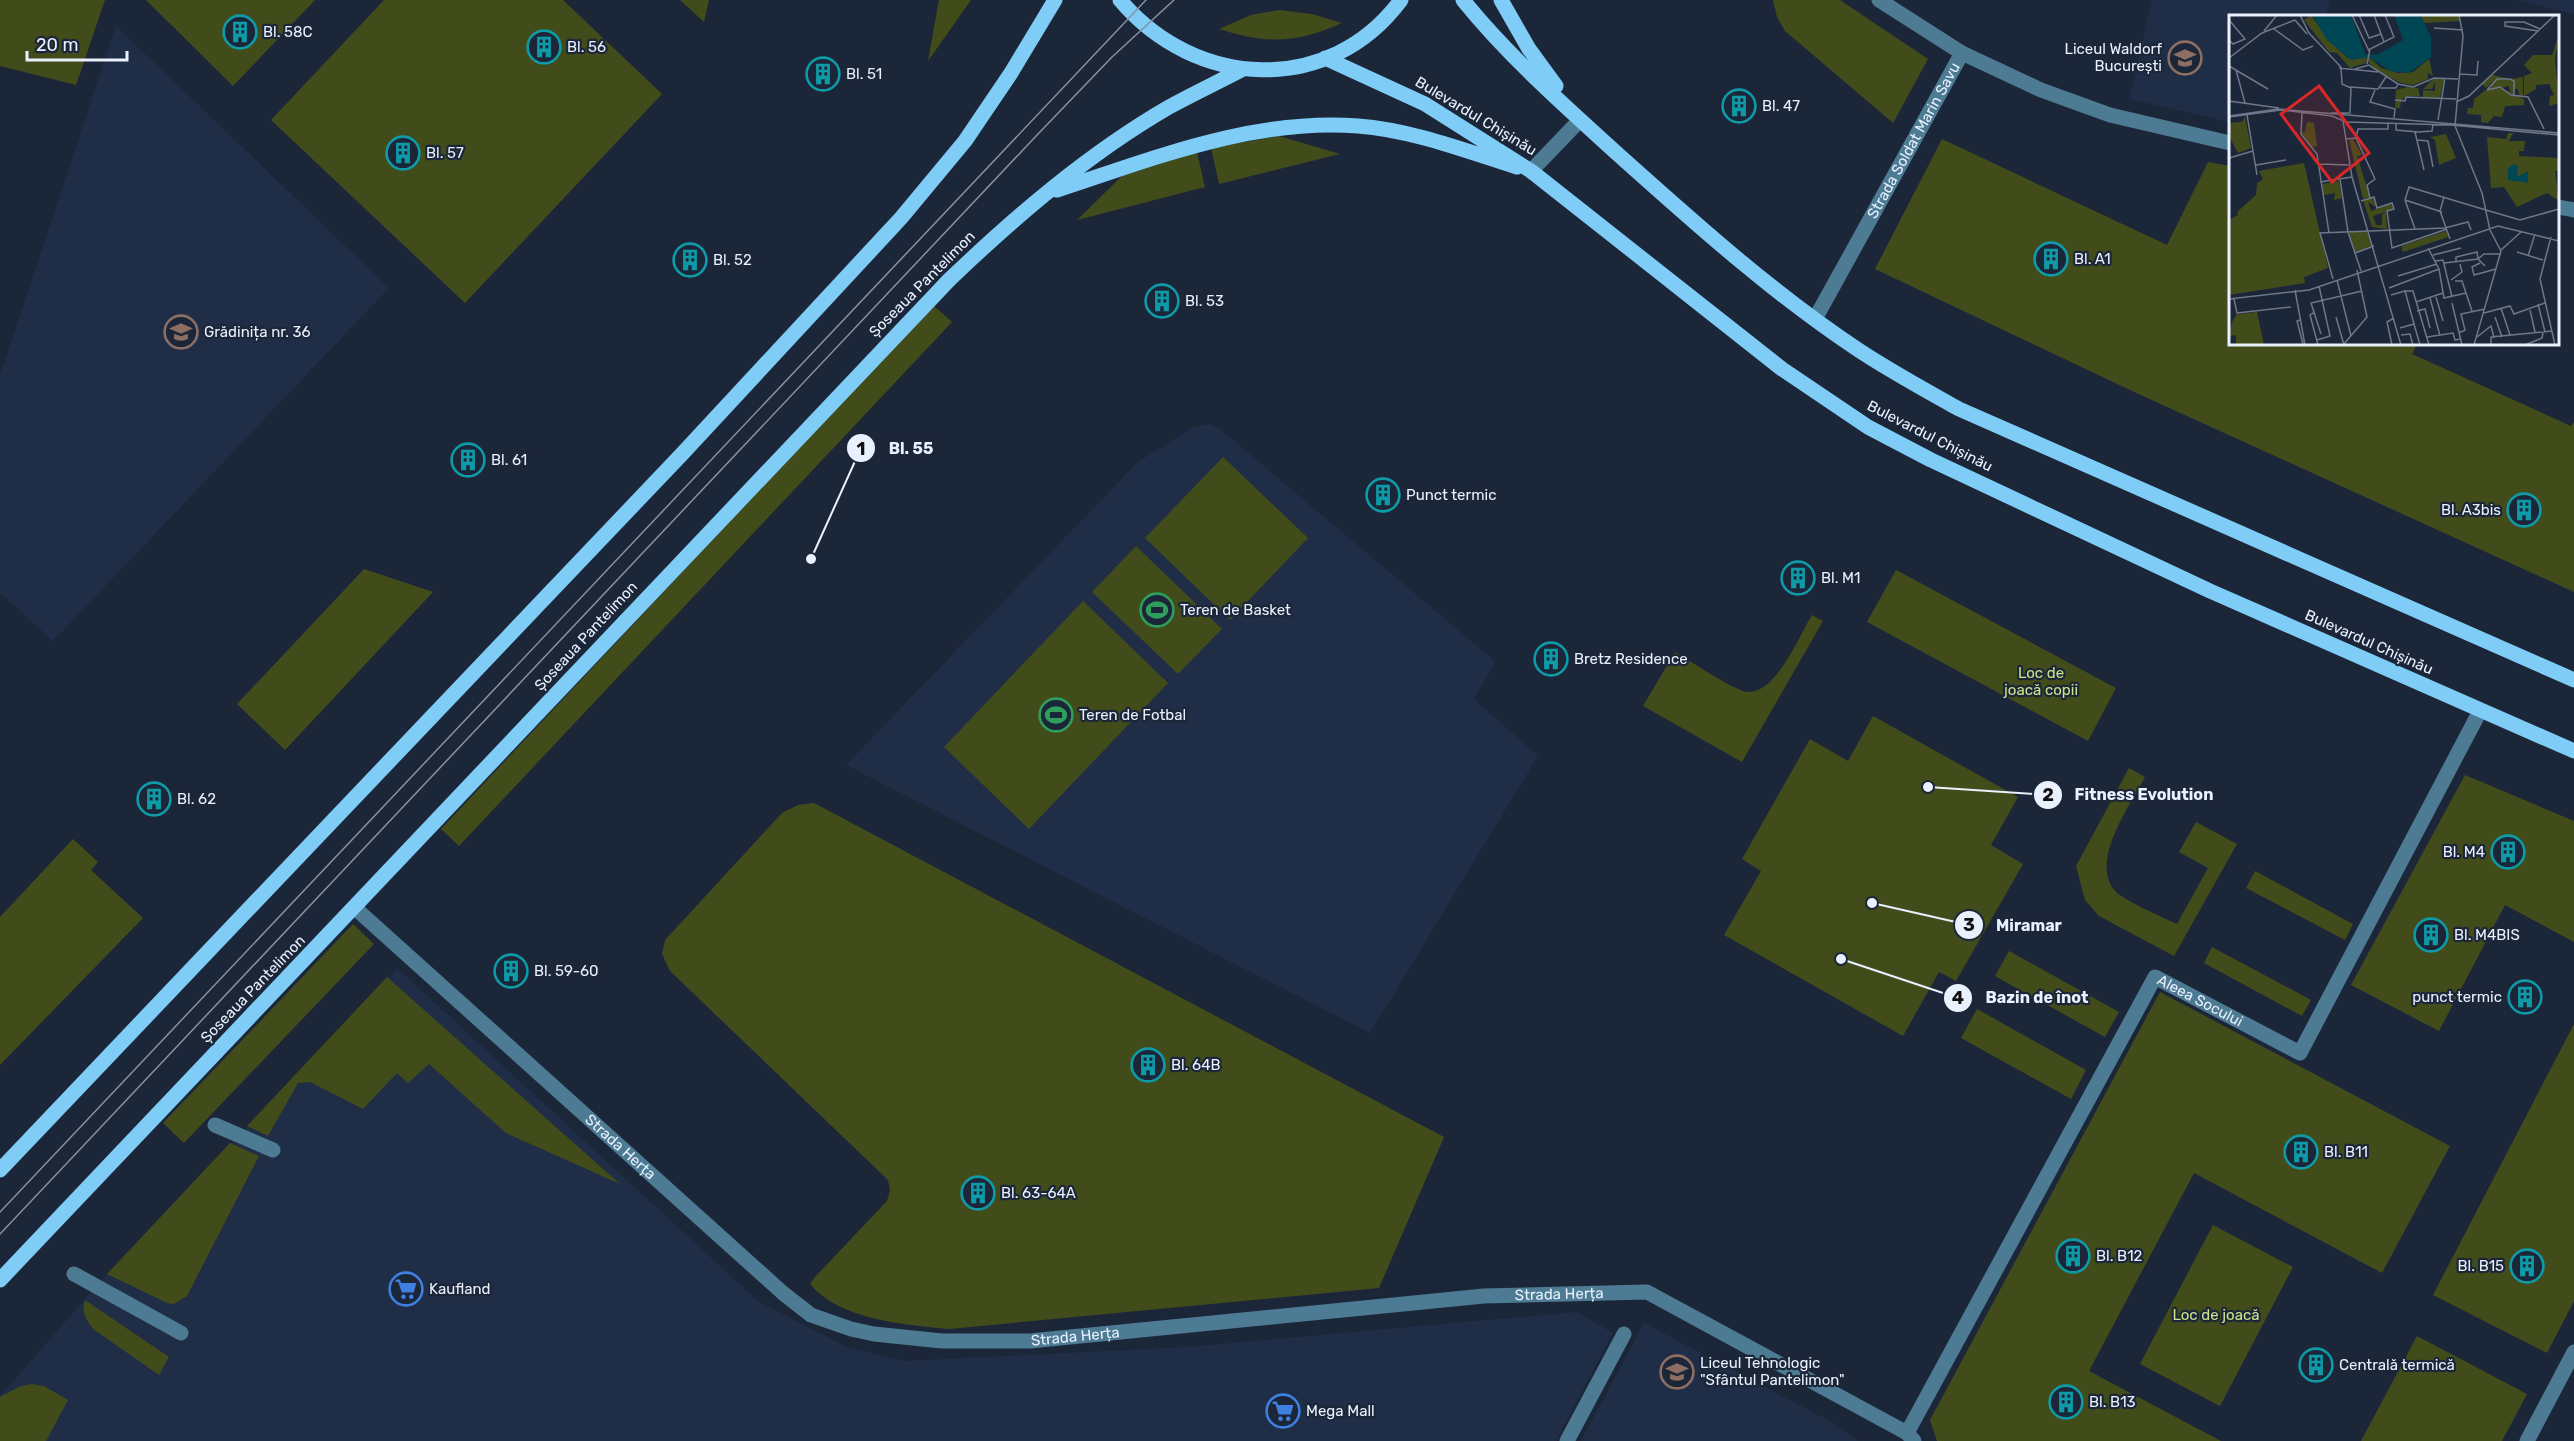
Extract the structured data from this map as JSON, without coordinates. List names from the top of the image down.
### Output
{
  "streets": {
    "main road": ["Bulevardul Chișinău", "Șoseaua Pantelimon"],
    "street": ["Strada Soldat Marin Savu", "Aleea Socului", "Strada Herța"]
  },
  "crossings": [
    ["Bulevardul Chișinău", "Aleea Socului"],
    ["Șoseaua Pantelimon", "Strada Herța"],
    ["Aleea Socului", "Strada Herța"]
  ],
  "parks": ["Loc de joacă copii", "Loc de joacă"],
  "places": {
    "building": [
      "Bl. 58C",
      "Bl. 56",
      "Bl. 51",
      "Bl. 47",
      "Bl. 57",
      "Bl. A1",
      "Bl. 52",
      "Bl. 53",
      "Bl. 61",
      "Punct termic",
      "Bl. A3bis",
      "Bl. M1",
      "Bretz Residence",
      "Bl. 62",
      "Bl. M4",
      "Bl. M4BIS",
      "Bl. 59-60",
      "punct termic",
      "Bl. 64B",
      "Bl. B11",
      "Bl. 63-64A",
      "Bl. B12",
      "Bl. B15",
      "Centrală termică",
      "Bl. B13"
    ],
    "school or university": ["Liceul Waldorf București", "Grădinița nr. 36", "Liceul Tehnologic \"Sfântul Pantelimon\""],
    "other": [
      "Bl. 55",
      "Fitness Evolution",
      "Miramar",
      "Bazin de înot"
    ],
    "sports": ["Teren de Basket", "Teren de Fotbal"],
    "supermarket": ["Kaufland", "Mega Mall"]
  },
  "scale_bar": "20 m"
}
